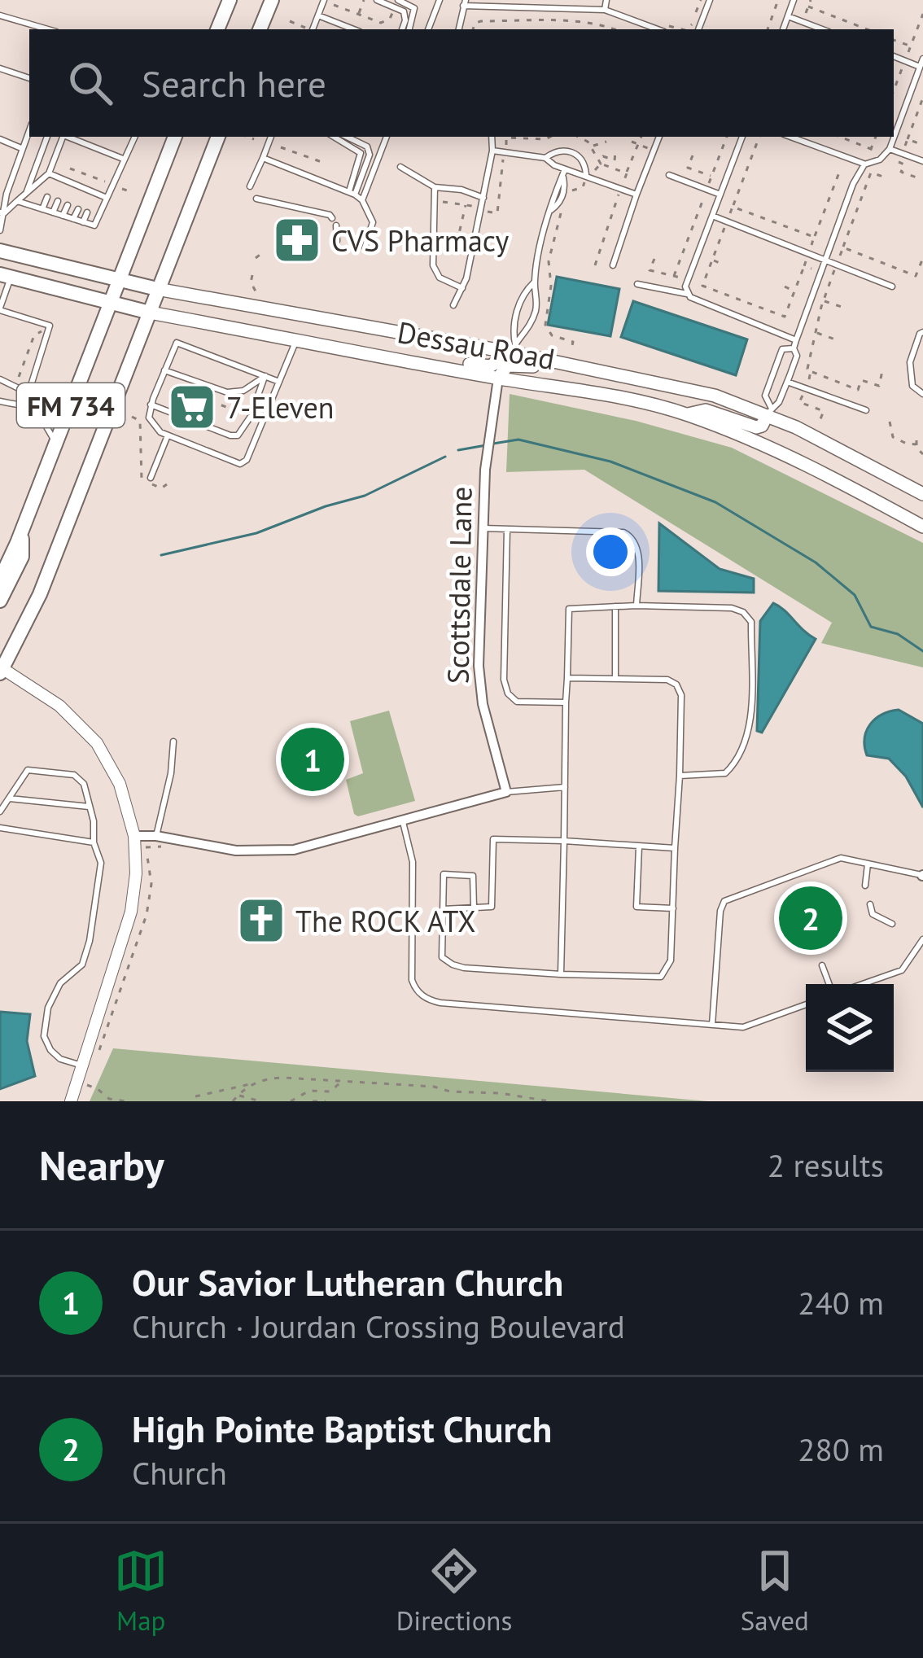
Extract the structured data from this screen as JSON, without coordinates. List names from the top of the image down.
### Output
{
  "streets": {
    "main road": ["Dessau Road", "FM 734"],
    "street": ["Scottsdale Lane"]
  },
  "crossings": [
    ["Dessau Road", "FM 734"],
    ["Dessau Road", "Scottsdale Lane"]
  ],
  "places": {
    "pharmacy": ["CVS Pharmacy"],
    "supermarket": ["7-Eleven"],
    "church": ["The ROCK ATX"]
  },
  "page": {
    "search": "Search here",
    "pins": ["1", "2"],
    "heading": ["Nearby", "2 results"],
    "list": [
      {
        "mark": "1",
        "name": "Our Savior Lutheran Church",
        "note": "Church · Jourdan Crossing Boulevard",
        "value": "240 m"
      },
      {
        "mark": "2",
        "name": "High Pointe Baptist Church",
        "note": "Church",
        "value": "280 m"
      }
    ],
    "nav": ["Map", "Directions", "Saved"]
  }
}
